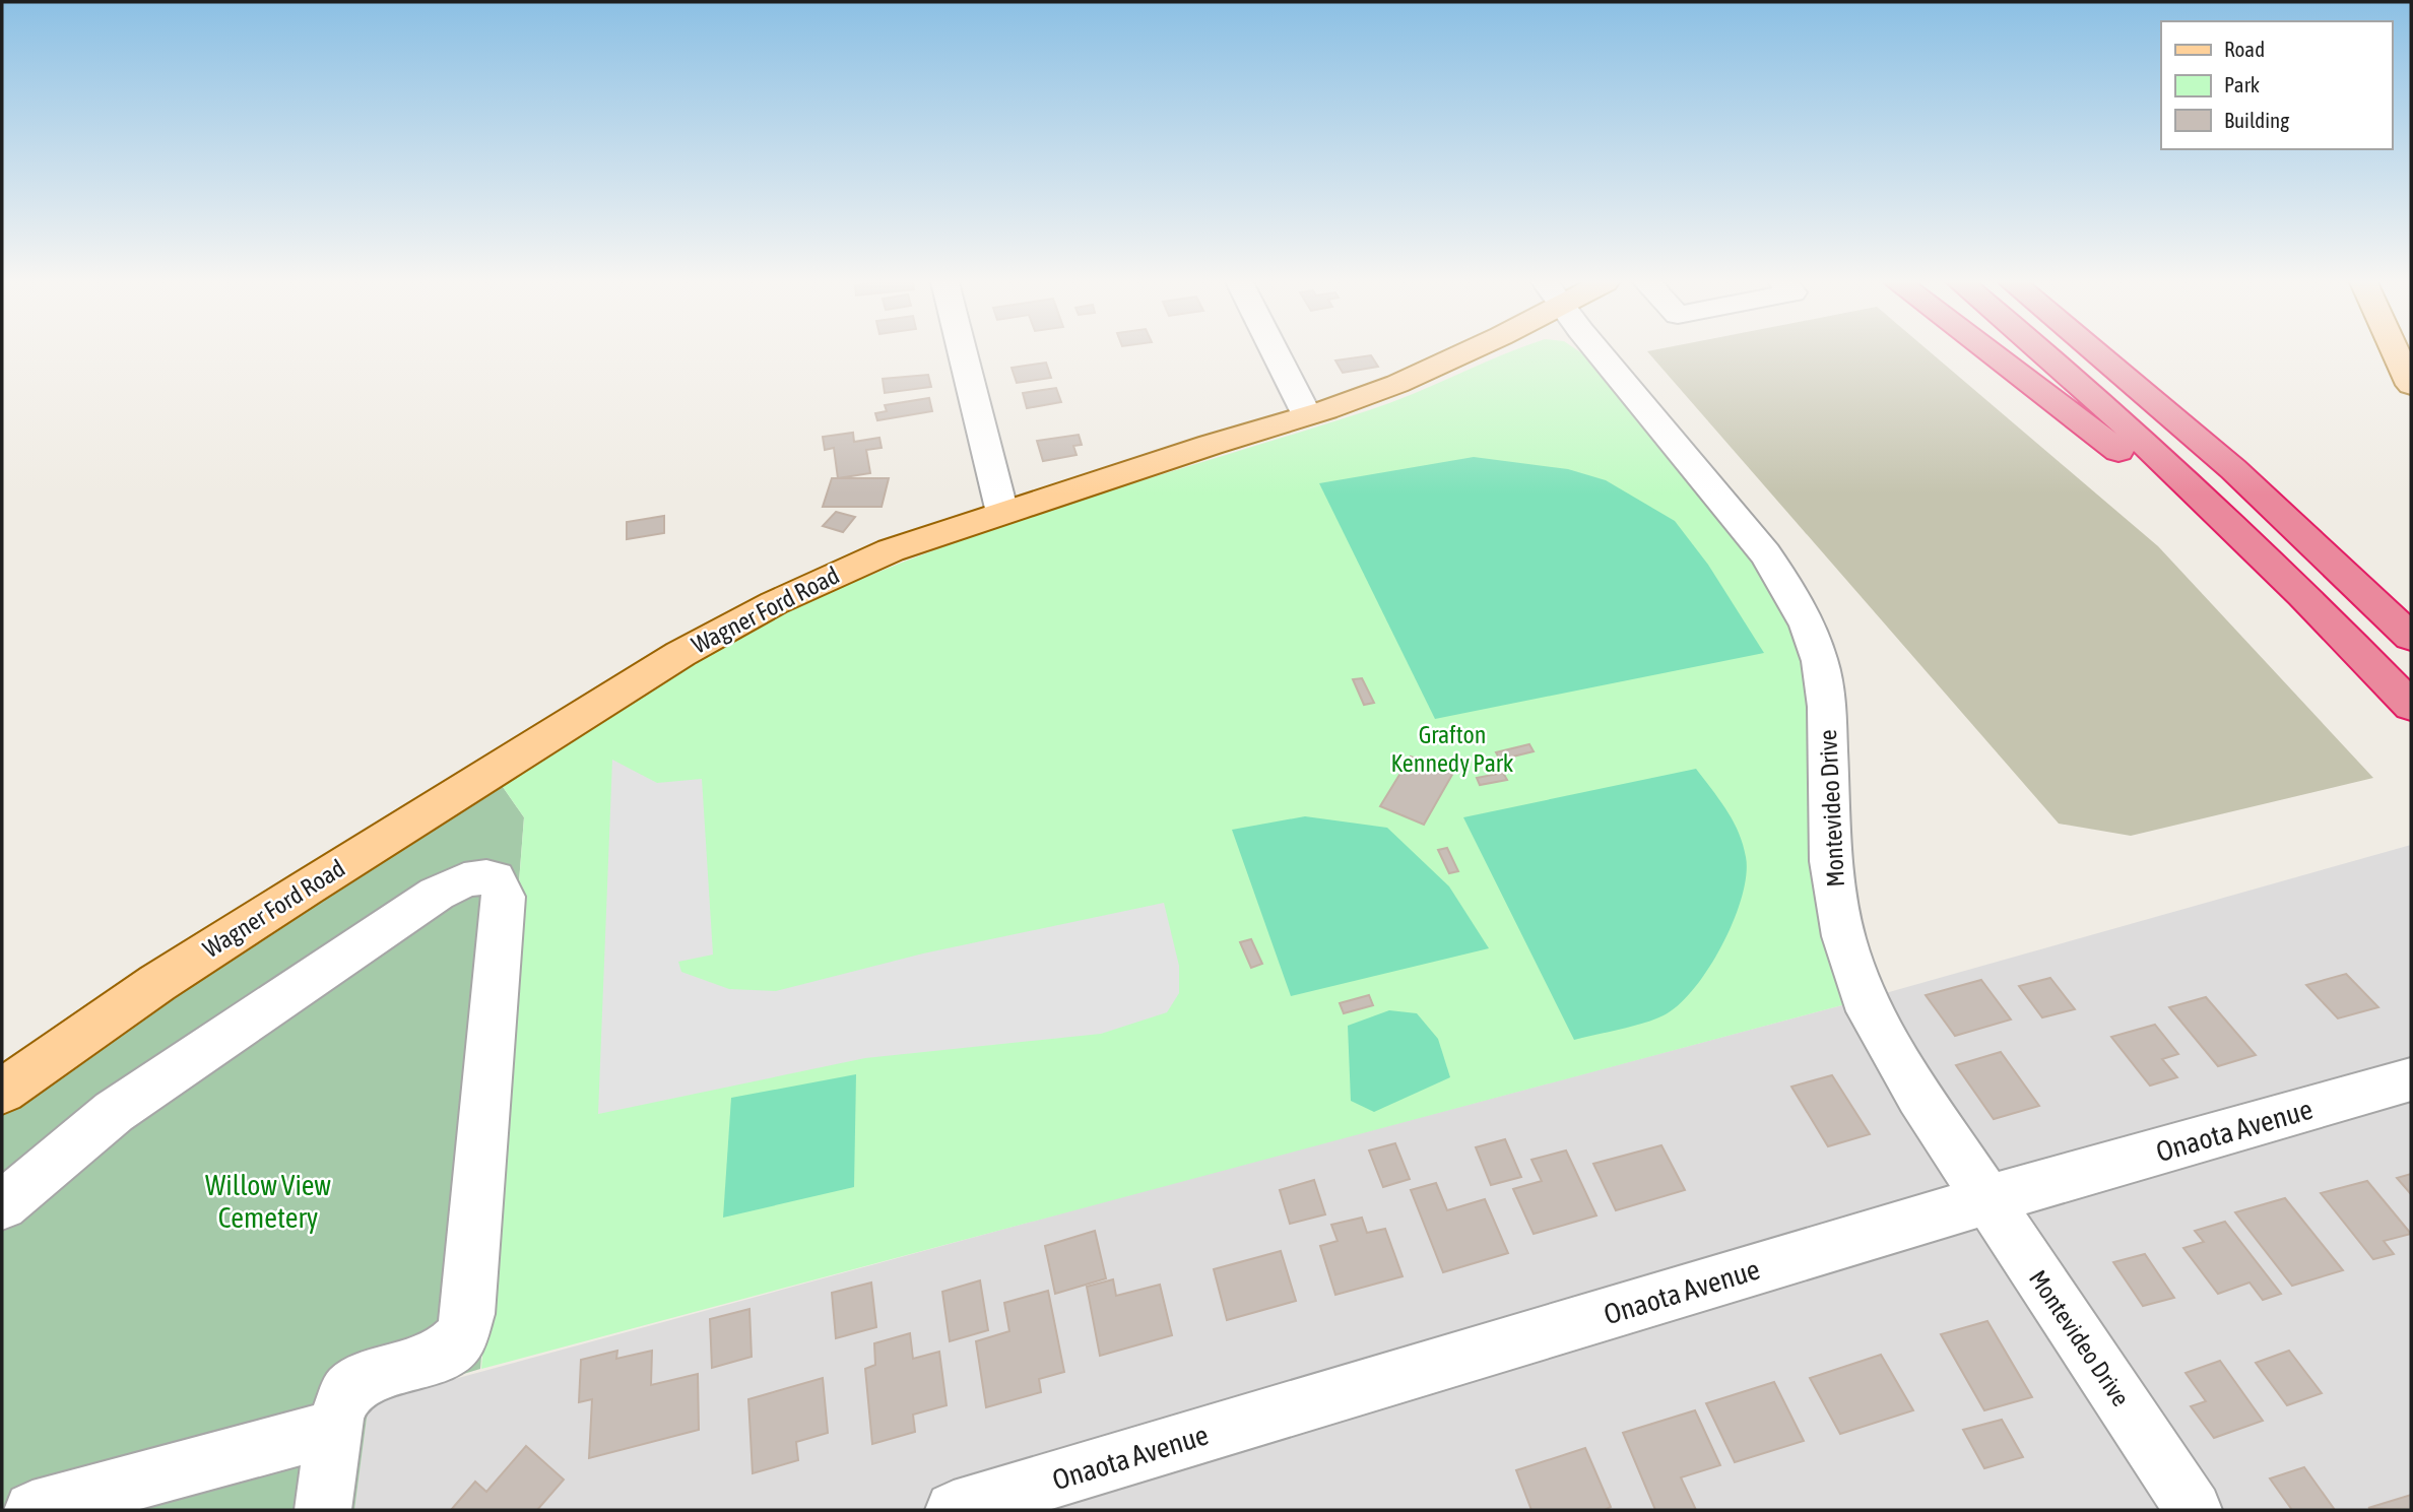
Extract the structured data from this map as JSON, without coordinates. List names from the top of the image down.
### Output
{
  "streets": {
    "main road": ["Wagner Ford Road"],
    "street": ["Montevideo Drive", "Onaota Avenue"]
  },
  "crossings": [
    ["Montevideo Drive", "Onaota Avenue"]
  ],
  "parks": ["Grafton Kennedy Park", "Willow View Cemetery"],
  "legend": ["Road", "Park", "Building"]
}
